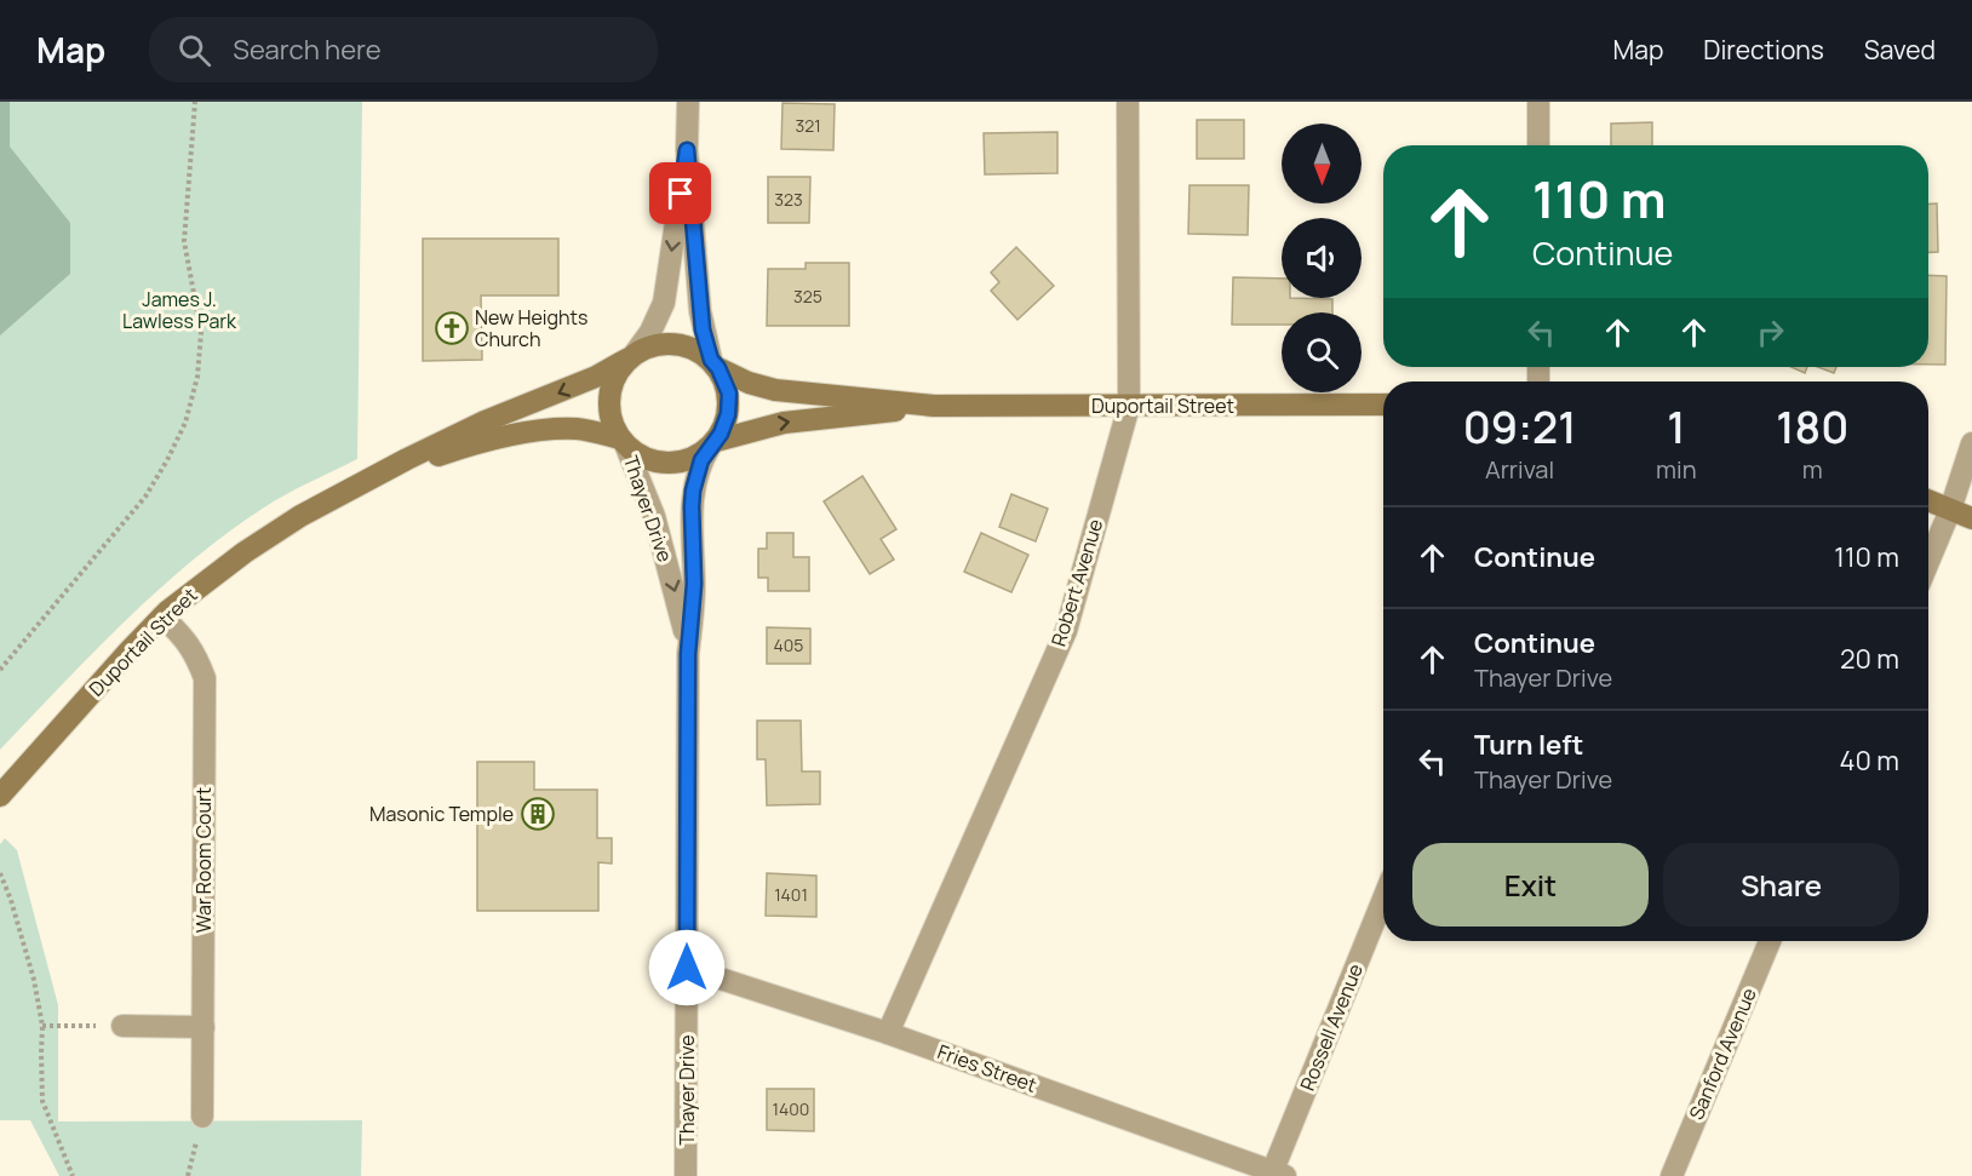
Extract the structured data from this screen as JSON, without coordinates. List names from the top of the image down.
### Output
{
  "streets": {
    "main road": ["Duportail Street"],
    "street": [
      "Thayer Drive",
      "Robert Avenue",
      "War Room Court",
      "Rossell Avenue",
      "Sanford Avenue",
      "Fries Street"
    ]
  },
  "crossings": [
    ["Duportail Street", "Thayer Drive"],
    ["Duportail Street", "Robert Avenue"],
    ["Duportail Street", "War Room Court"],
    ["Thayer Drive", "Fries Street"],
    ["Robert Avenue", "Fries Street"],
    ["Rossell Avenue", "Fries Street"]
  ],
  "parks": ["James J. Lawless Park"],
  "places": {
    "church": ["New Heights Church"],
    "building": ["Masonic Temple"]
  },
  "house_numbers": [
    "321",
    "323",
    "325",
    "405",
    "1401",
    "1400"
  ],
  "north": "bottom",
  "page": {
    "header": "Map",
    "search": "Search here",
    "nav": ["Map", "Directions", "Saved"],
    "turn": ["110 m", "Continue"],
    "eta": [
      "09:21",
      "Arrival",
      "1",
      "min",
      "180",
      "m"
    ],
    "list": [
      {
        "name": "Continue",
        "value": "110 m"
      },
      {
        "name": "Continue",
        "note": "Thayer Drive",
        "value": "20 m"
      },
      {
        "name": "Turn left",
        "note": "Thayer Drive",
        "value": "40 m"
      }
    ],
    "buttons": ["Exit", "Share"]
  }
}
